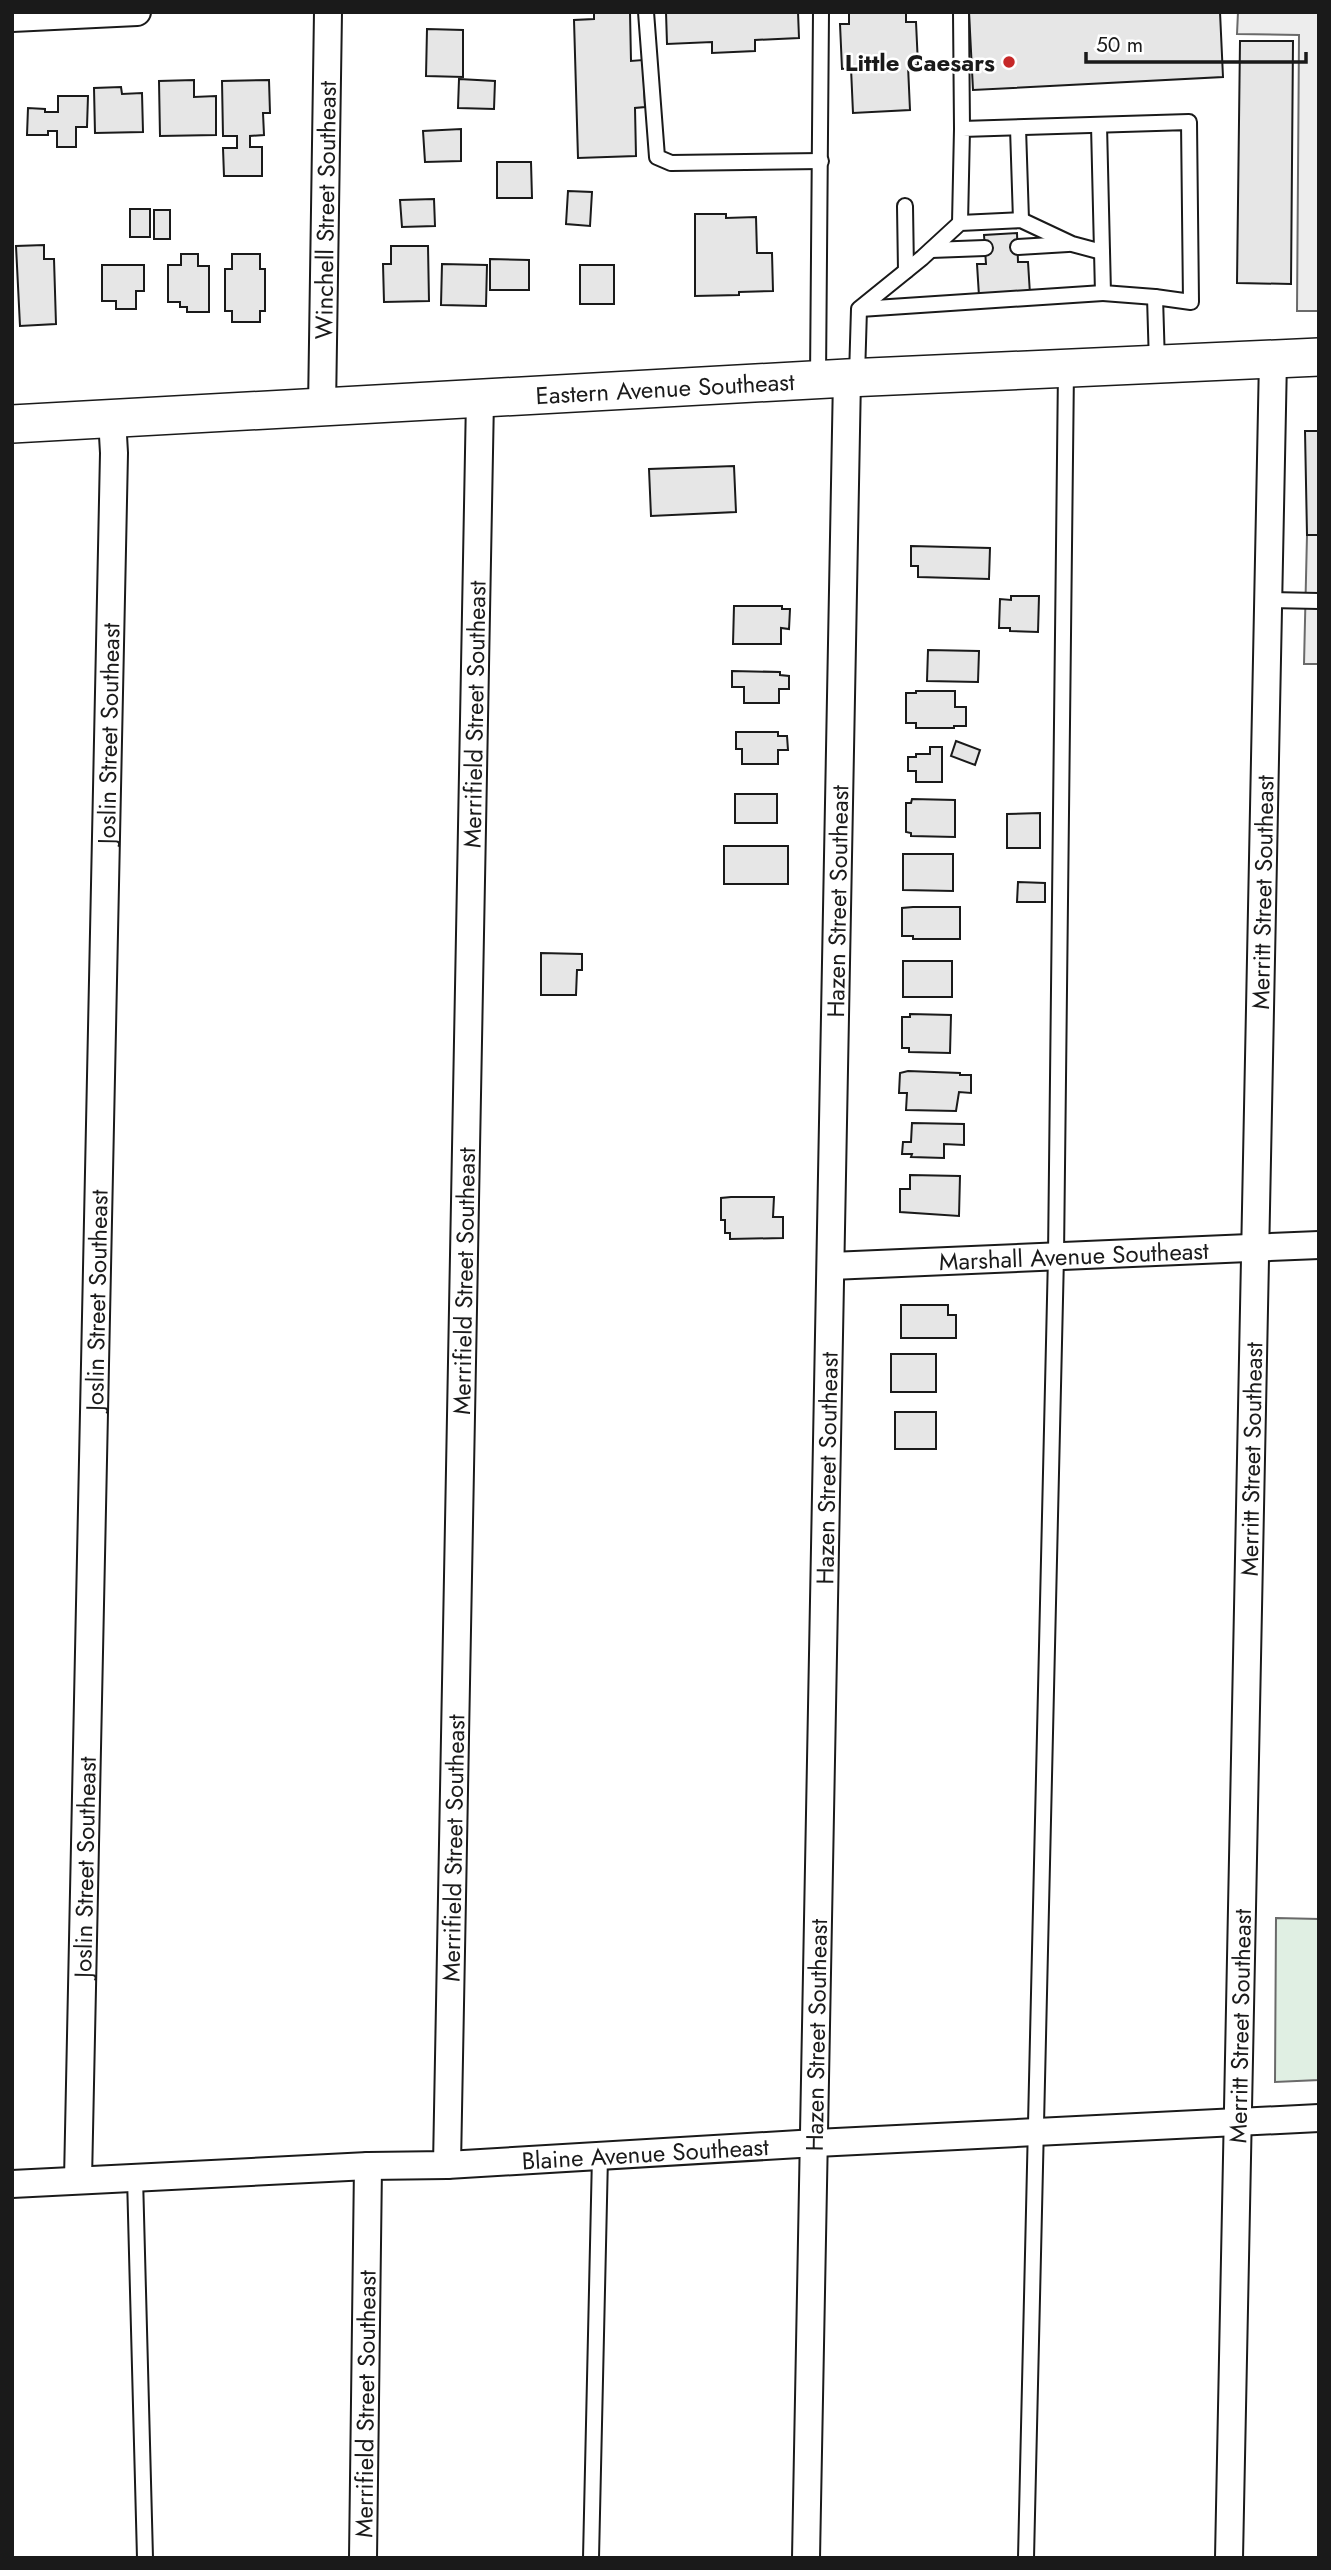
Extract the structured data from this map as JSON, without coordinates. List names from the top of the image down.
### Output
{
  "streets": {
    "main road": ["Eastern Avenue Southeast"],
    "street": [
      "Winchell Street Southeast",
      "Merrifield Street Southeast",
      "Joslin Street Southeast",
      "Merritt Street Southeast",
      "Hazen Street Southeast",
      "Marshall Avenue Southeast",
      "Blaine Avenue Southeast"
    ]
  },
  "crossings": [
    ["Winchell Street Southeast", "Eastern Avenue Southeast"],
    ["Eastern Avenue Southeast", "Merrifield Street Southeast"],
    ["Eastern Avenue Southeast", "Joslin Street Southeast"],
    ["Eastern Avenue Southeast", "Merritt Street Southeast"],
    ["Eastern Avenue Southeast", "Hazen Street Southeast"],
    ["Merrifield Street Southeast", "Blaine Avenue Southeast"],
    ["Joslin Street Southeast", "Blaine Avenue Southeast"],
    ["Merritt Street Southeast", "Marshall Avenue Southeast"],
    ["Merritt Street Southeast", "Blaine Avenue Southeast"],
    ["Hazen Street Southeast", "Marshall Avenue Southeast"],
    ["Hazen Street Southeast", "Blaine Avenue Southeast"]
  ],
  "places": ["Little Caesars"],
  "scale_bar": "50 m"
}
